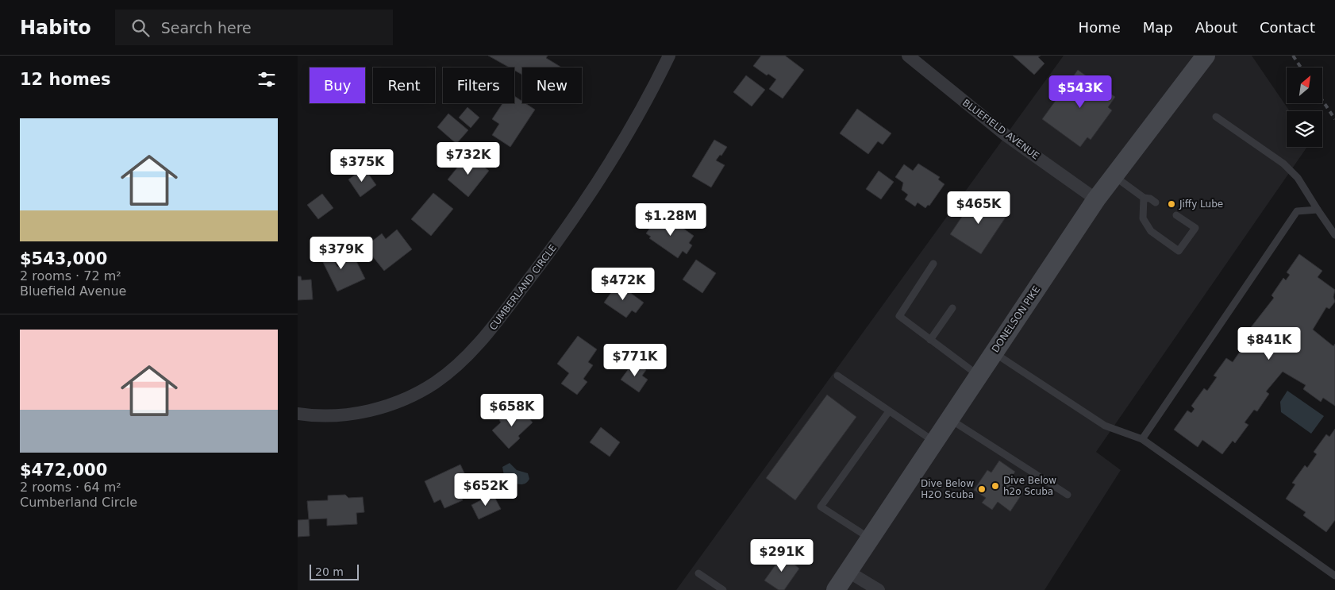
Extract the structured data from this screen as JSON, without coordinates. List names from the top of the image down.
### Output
{
  "streets": {
    "main road": ["DONELSON PIKE"],
    "street": ["BLUEFIELD AVENUE", "CUMBERLAND CIRCLE"]
  },
  "crossings": [
    ["BLUEFIELD AVENUE", "DONELSON PIKE"]
  ],
  "places": ["Jiffy Lube", "Dive Below h2o Scuba", "Dive Below H2O Scuba"],
  "scale_bar": "20 m",
  "north": "top right",
  "page": {
    "header": "Habito",
    "search": "Search here",
    "nav": [
      "Home",
      "Map",
      "About",
      "Contact"
    ],
    "heading": "12 homes",
    "chip": [
      "Buy",
      "Rent",
      "Filters",
      "New"
    ],
    "price": [
      "$543K",
      "$732K",
      "$375K",
      "$465K",
      "$1.28M",
      "$379K",
      "$472K",
      "$841K",
      "$771K",
      "$658K",
      "$652K",
      "$291K"
    ],
    "list": [
      {
        "name": "$543,000",
        "note": "2 rooms · 72 m² · Bluefield Avenue"
      },
      {
        "name": "$472,000",
        "note": "2 rooms · 64 m² · Cumberland Circle"
      }
    ],
    "scale": "20 m"
  }
}
